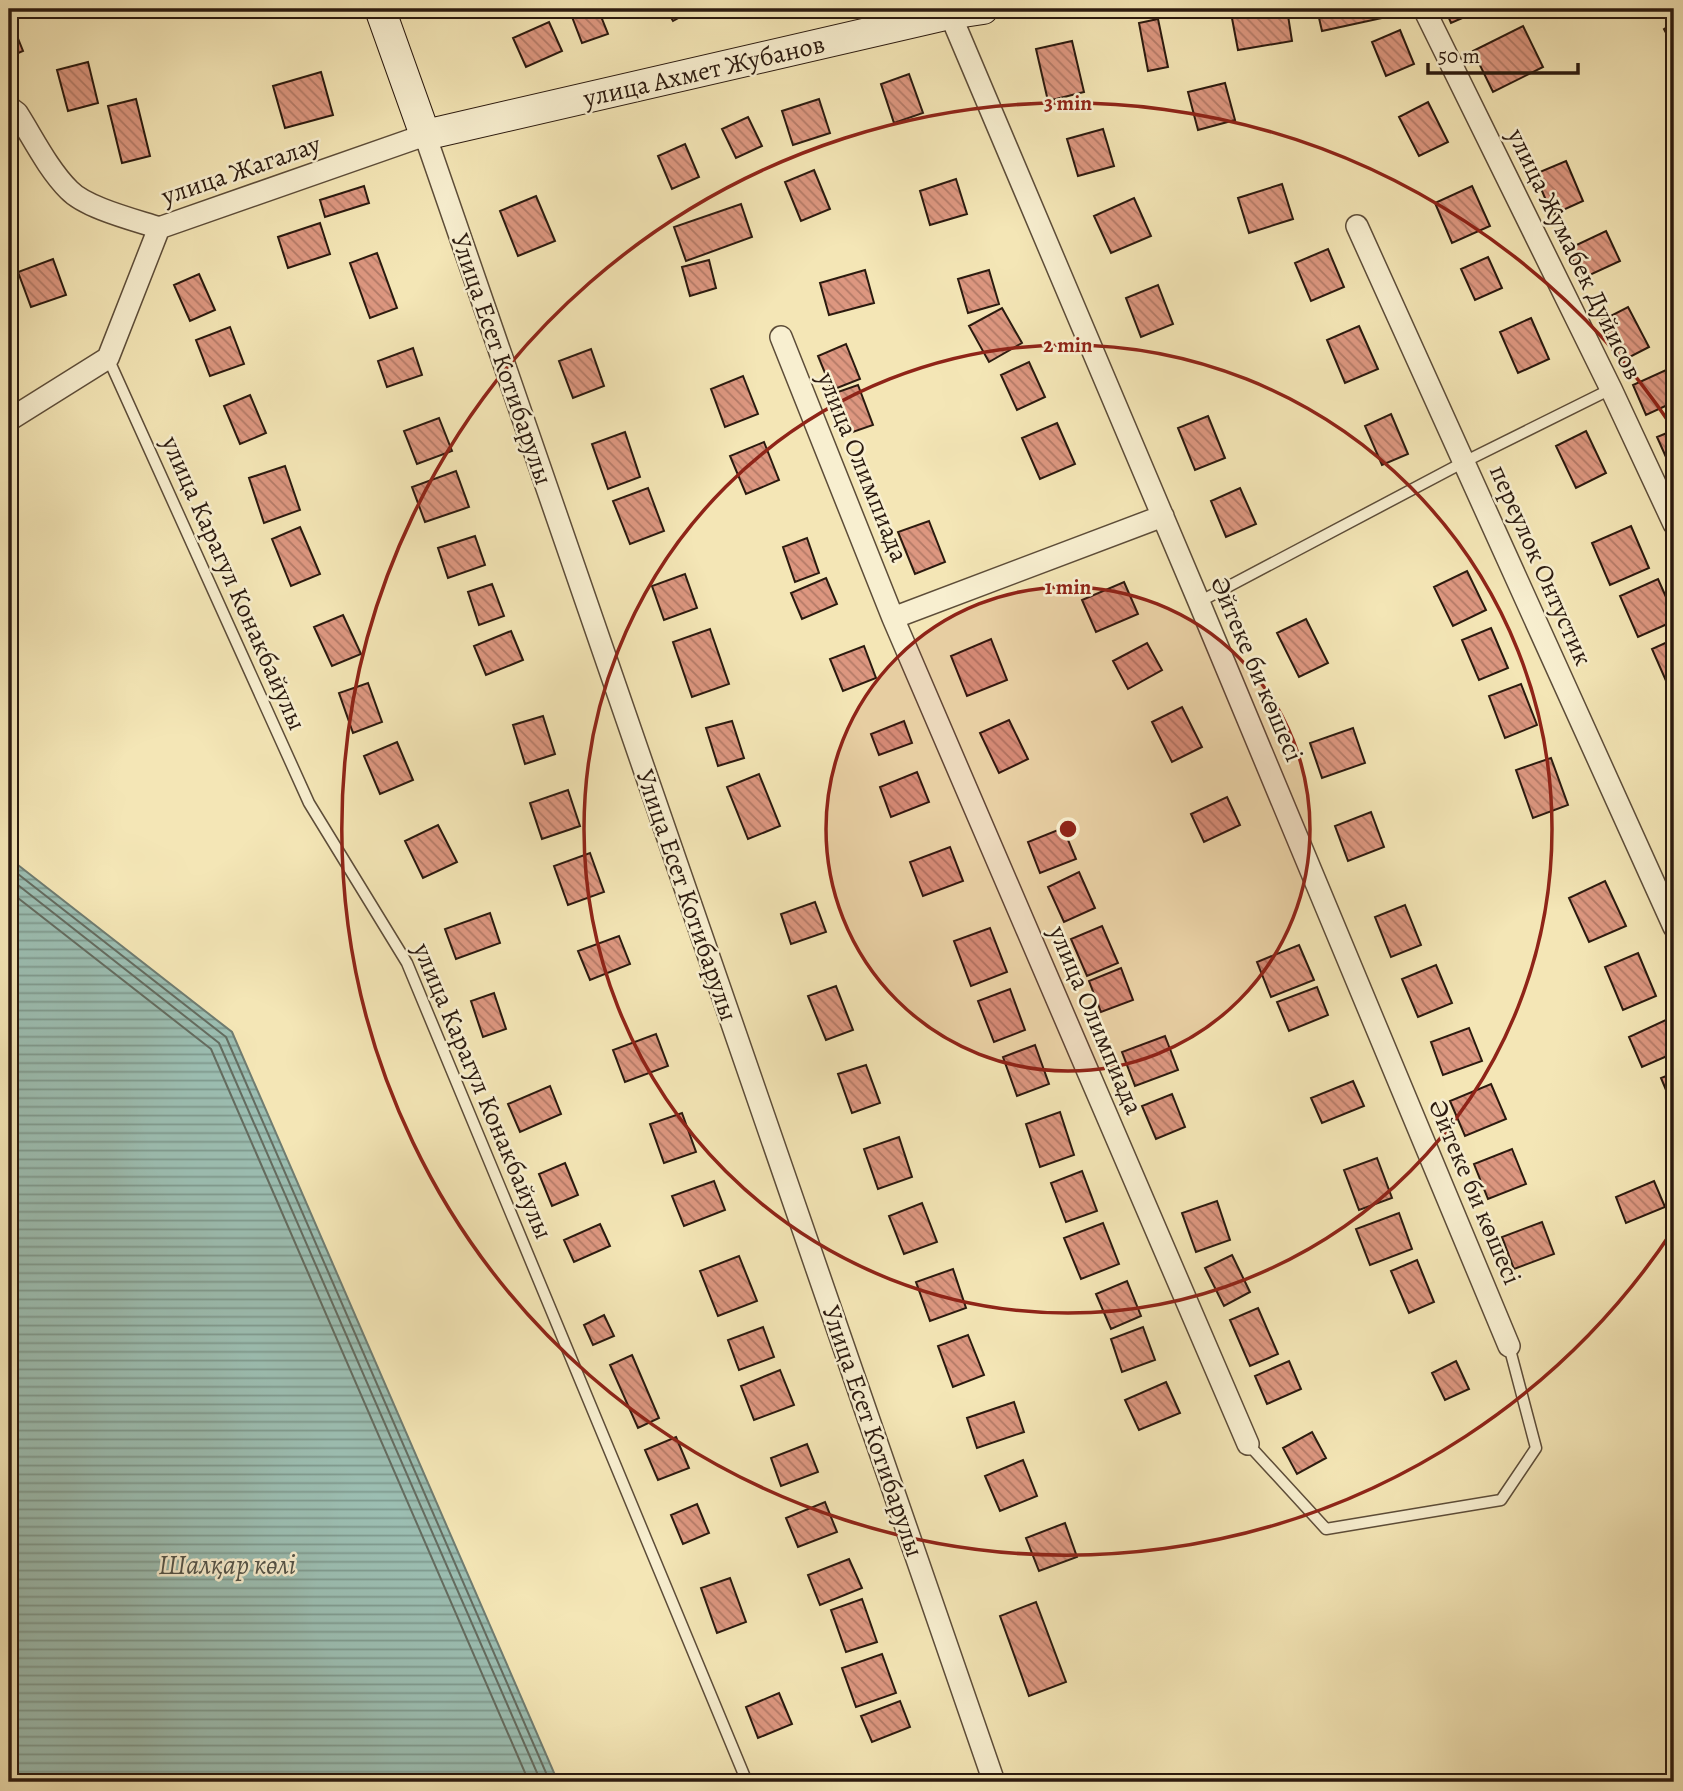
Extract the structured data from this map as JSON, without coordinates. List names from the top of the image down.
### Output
{
  "streets": {
    "main road": ["улица Ахмет Жубанов", "Улица Есет Котибарулы"],
    "street": [
      "улица Жагалау",
      "улица Жумабек Дуйисов",
      "улица Олимпиада",
      "переулок Онтустик",
      "Әйтеке би көшесі"
    ],
    "lane": ["улица Карагул Конакбайулы"]
  },
  "crossings": [
    ["улица Ахмет Жубанов", "улица Жагалау"],
    ["улица Ахмет Жубанов", "Улица Есет Котибарулы"],
    ["улица Ахмет Жубанов", "Әйтеке би көшесі"],
    ["улица Жагалау", "Улица Есет Котибарулы"],
    ["улица Жагалау", "улица Карагул Конакбайулы"]
  ],
  "water": ["Шалқар көлі"],
  "scale_bar": "50 m",
  "rings": ["3 min", "2 min", "1 min"]
}
